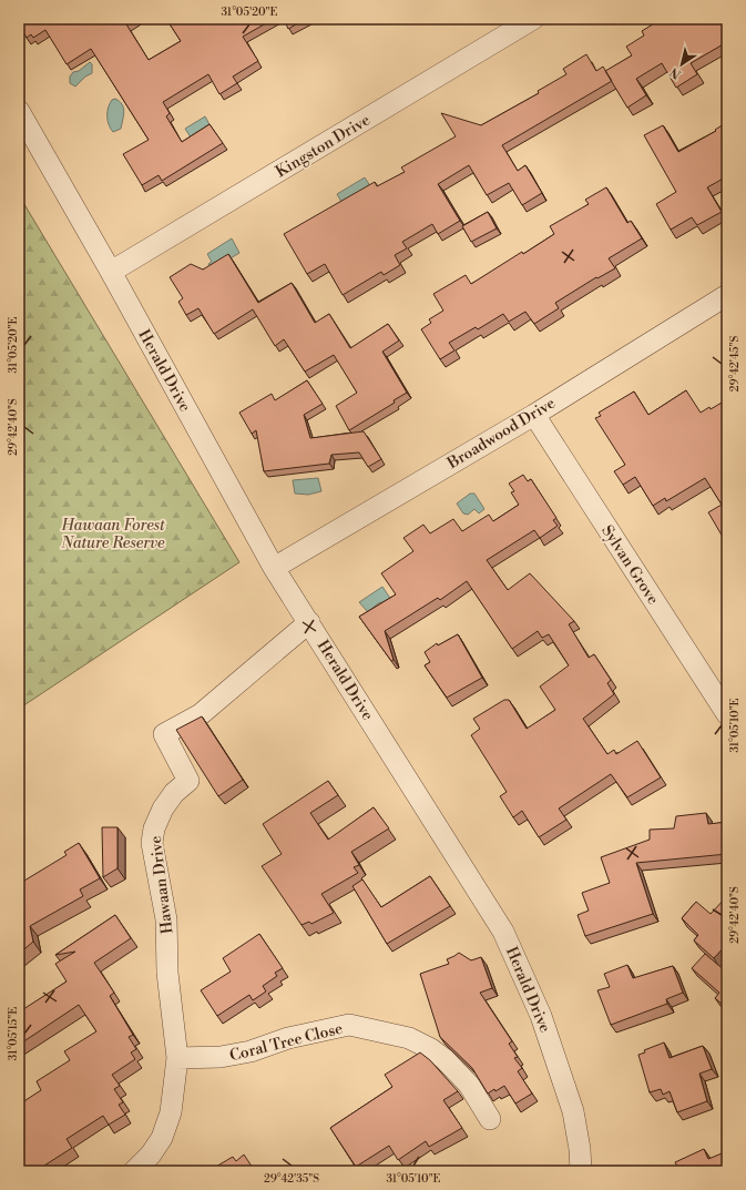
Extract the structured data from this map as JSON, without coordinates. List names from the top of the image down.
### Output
{
  "streets": {
    "street": [
      "Kingston Drive",
      "Herald Drive",
      "Broadwood Drive",
      "Sylvan Grove",
      "Hawaan Drive",
      "Coral Tree Close"
    ]
  },
  "crossings": [
    ["Kingston Drive", "Herald Drive"],
    ["Herald Drive", "Broadwood Drive"],
    ["Herald Drive", "Hawaan Drive"],
    ["Broadwood Drive", "Sylvan Grove"],
    ["Hawaan Drive", "Coral Tree Close"]
  ],
  "parks": ["Hawaan Forest Nature Reserve"],
  "north": "bottom left",
  "coordinates": [
    "31°05'20\"E",
    "29°42'45\"S",
    "29°42'40\"S",
    "31°05'10\"E",
    "31°05'15\"E",
    "29°42'35\"S"
  ]
}
